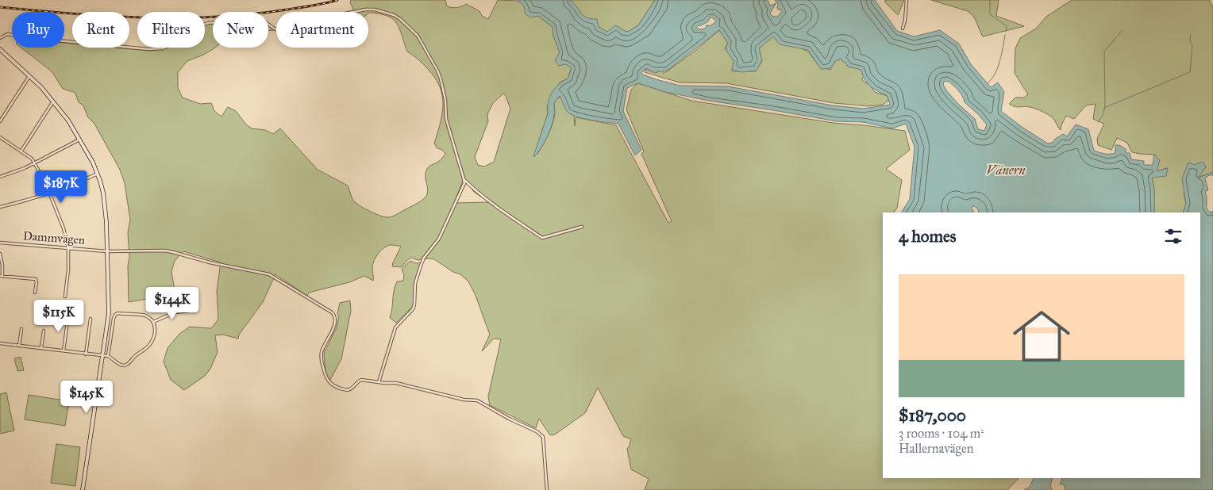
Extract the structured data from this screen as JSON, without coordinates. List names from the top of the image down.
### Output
{
  "streets": {
    "street": ["Dammvägen"]
  },
  "water": ["Vänern"],
  "page": {
    "chip": [
      "Buy",
      "Rent",
      "Filters",
      "New",
      "Apartment"
    ],
    "price": [
      "$187K",
      "$144K",
      "$115K",
      "$145K"
    ],
    "heading": "4 homes",
    "list": [
      {
        "name": "$187,000",
        "note": "3 rooms · 104 m² · Hallernavägen"
      }
    ]
  }
}
